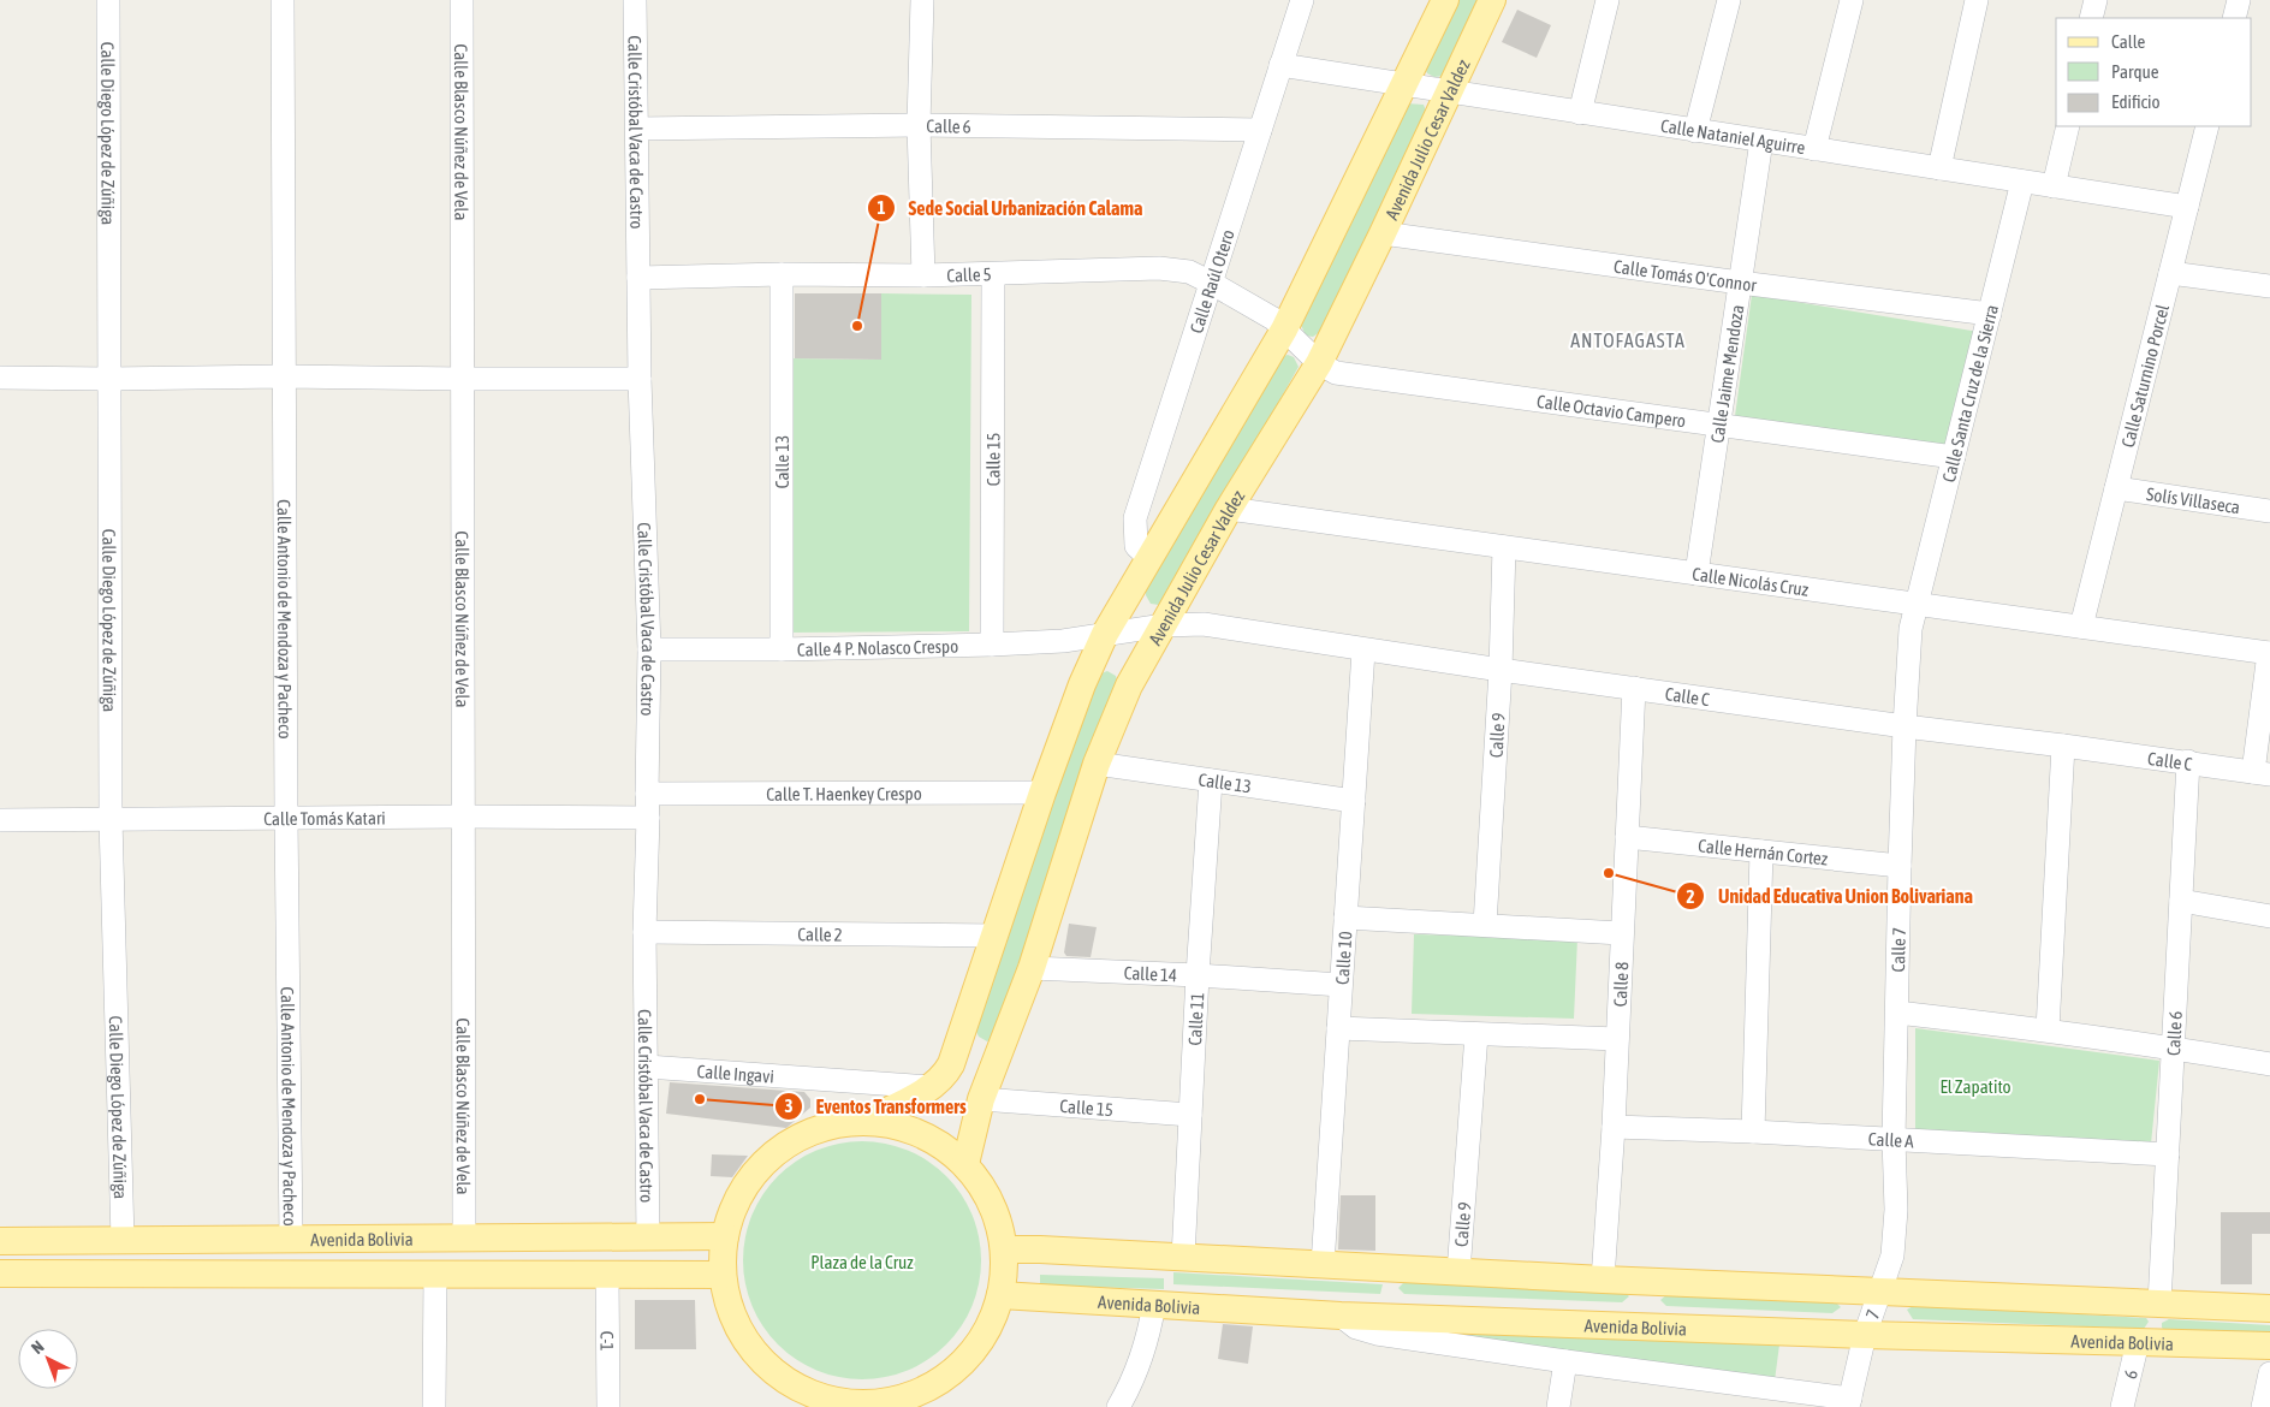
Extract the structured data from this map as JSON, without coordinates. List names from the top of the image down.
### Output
{
  "streets": {
    "main road": ["Avenida Julio Cesar Valdez", "Avenida Bolivia"],
    "street": [
      "Calle 6",
      "Calle Blasco Núñez de Vela",
      "Calle Cristóbal Vaca de Castro",
      "Calle Diego López de Zúñiga",
      "Calle Nataniel Aguirre",
      "Calle 5",
      "Calle Tomás O'Connor",
      "Calle Raúl Otero",
      "Calle Jaime Mendoza",
      "Calle Saturnino Porcel",
      "Calle Santa Cruz de la Sierra",
      "Calle Octavio Campero",
      "Calle 15",
      "Calle 13",
      "Solís Villaseca",
      "Calle Nicolás Cruz",
      "Calle Antonio de Mendoza y Pacheco",
      "Calle 4 P. Nolasco Crespo",
      "Calle C",
      "Calle 9",
      "Calle T. Haenkey Crespo",
      "Calle Tomás Katari",
      "Calle Hernán Cortez",
      "Calle 2",
      "Calle 7",
      "Calle 10",
      "Calle 14",
      "Calle 8",
      "Calle 11",
      "Calle Ingavi",
      "Calle A",
      "7",
      "C-1",
      "6"
    ]
  },
  "crossings": [
    ["Calle 6", "Calle Cristóbal Vaca de Castro"],
    ["Calle 6", "Calle Raúl Otero"],
    ["Calle 6", "Calle C"],
    ["Calle 6", "Calle A"],
    ["Calle 6", "Avenida Bolivia"],
    ["Calle Blasco Núñez de Vela", "Calle Tomás Katari"],
    ["Calle Blasco Núñez de Vela", "Avenida Bolivia"],
    ["Calle Cristóbal Vaca de Castro", "Calle 5"],
    ["Calle Cristóbal Vaca de Castro", "Calle 4 P. Nolasco Crespo"],
    ["Calle Cristóbal Vaca de Castro", "Calle T. Haenkey Crespo"],
    ["Calle Cristóbal Vaca de Castro", "Calle Tomás Katari"],
    ["Calle Cristóbal Vaca de Castro", "Calle 2"],
    ["Calle Cristóbal Vaca de Castro", "Calle Ingavi"],
    ["Calle Cristóbal Vaca de Castro", "Avenida Bolivia"],
    ["Calle Diego López de Zúñiga", "Calle Tomás Katari"],
    ["Calle Diego López de Zúñiga", "Avenida Bolivia"],
    ["Calle Nataniel Aguirre", "Avenida Julio Cesar Valdez"],
    ["Calle Nataniel Aguirre", "Calle Raúl Otero"],
    ["Calle Nataniel Aguirre", "Calle Jaime Mendoza"],
    ["Calle Nataniel Aguirre", "Calle Saturnino Porcel"],
    ["Calle Nataniel Aguirre", "Calle Santa Cruz de la Sierra"],
    ["Avenida Julio Cesar Valdez", "Calle Tomás O'Connor"],
    ["Avenida Julio Cesar Valdez", "Calle Octavio Campero"],
    ["Avenida Julio Cesar Valdez", "Calle 15"],
    ["Avenida Julio Cesar Valdez", "Calle 13"],
    ["Avenida Julio Cesar Valdez", "Calle Nicolás Cruz"],
    ["Avenida Julio Cesar Valdez", "Calle C"],
    ["Avenida Julio Cesar Valdez", "Calle 14"],
    ["Calle 5", "Calle Raúl Otero"],
    ["Calle 5", "Calle Octavio Campero"],
    ["Calle 5", "Calle 15"],
    ["Calle 5", "Calle 13"],
    ["Calle Tomás O'Connor", "Calle Jaime Mendoza"],
    ["Calle Tomás O'Connor", "Calle Santa Cruz de la Sierra"],
    ["Calle Jaime Mendoza", "Calle Octavio Campero"],
    ["Calle Jaime Mendoza", "Calle Nicolás Cruz"],
    ["Calle Saturnino Porcel", "Solís Villaseca"],
    ["Calle Saturnino Porcel", "Calle Nicolás Cruz"],
    ["Calle Santa Cruz de la Sierra", "Calle Octavio Campero"],
    ["Calle Santa Cruz de la Sierra", "Calle Nicolás Cruz"],
    ["Calle Santa Cruz de la Sierra", "Calle 7"],
    ["Calle 15", "Calle 4 P. Nolasco Crespo"],
    ["Calle 15", "Calle 11"],
    ["Calle 13", "Calle 4 P. Nolasco Crespo"],
    ["Calle 13", "Calle 10"],
    ["Calle 13", "Calle 11"],
    ["Calle Nicolás Cruz", "Calle 9"],
    ["Calle Nicolás Cruz", "Calle 7"],
    ["Calle Antonio de Mendoza y Pacheco", "Calle Tomás Katari"],
    ["Calle Antonio de Mendoza y Pacheco", "Avenida Bolivia"],
    ["Calle 4 P. Nolasco Crespo", "Calle C"],
    ["Calle C", "Calle 9"],
    ["Calle C", "Calle 7"],
    ["Calle C", "Calle 10"],
    ["Calle C", "Calle 8"],
    ["Calle 9", "Avenida Bolivia"],
    ["Calle Hernán Cortez", "Calle 7"],
    ["Calle Hernán Cortez", "Calle 8"],
    ["Calle 7", "Calle A"],
    ["Calle 7", "Avenida Bolivia"],
    ["Calle 7", "7"],
    ["Calle 10", "Calle 14"],
    ["Calle 10", "Avenida Bolivia"],
    ["Calle 14", "Calle 11"],
    ["Calle 8", "Calle A"],
    ["Calle 8", "Avenida Bolivia"],
    ["Calle 11", "Avenida Bolivia"],
    ["Avenida Bolivia", "7"],
    ["Avenida Bolivia", "C-1"],
    ["Avenida Bolivia", "6"]
  ],
  "districts": ["ANTOFAGASTA"],
  "parks": ["El Zapatito", "Plaza de la Cruz"],
  "places": ["Sede Social Urbanización Calama", "Unidad Educativa Union Bolivariana", "Eventos Transformers"],
  "legend": ["Calle", "Parque", "Edificio"],
  "north": "top left"
}
